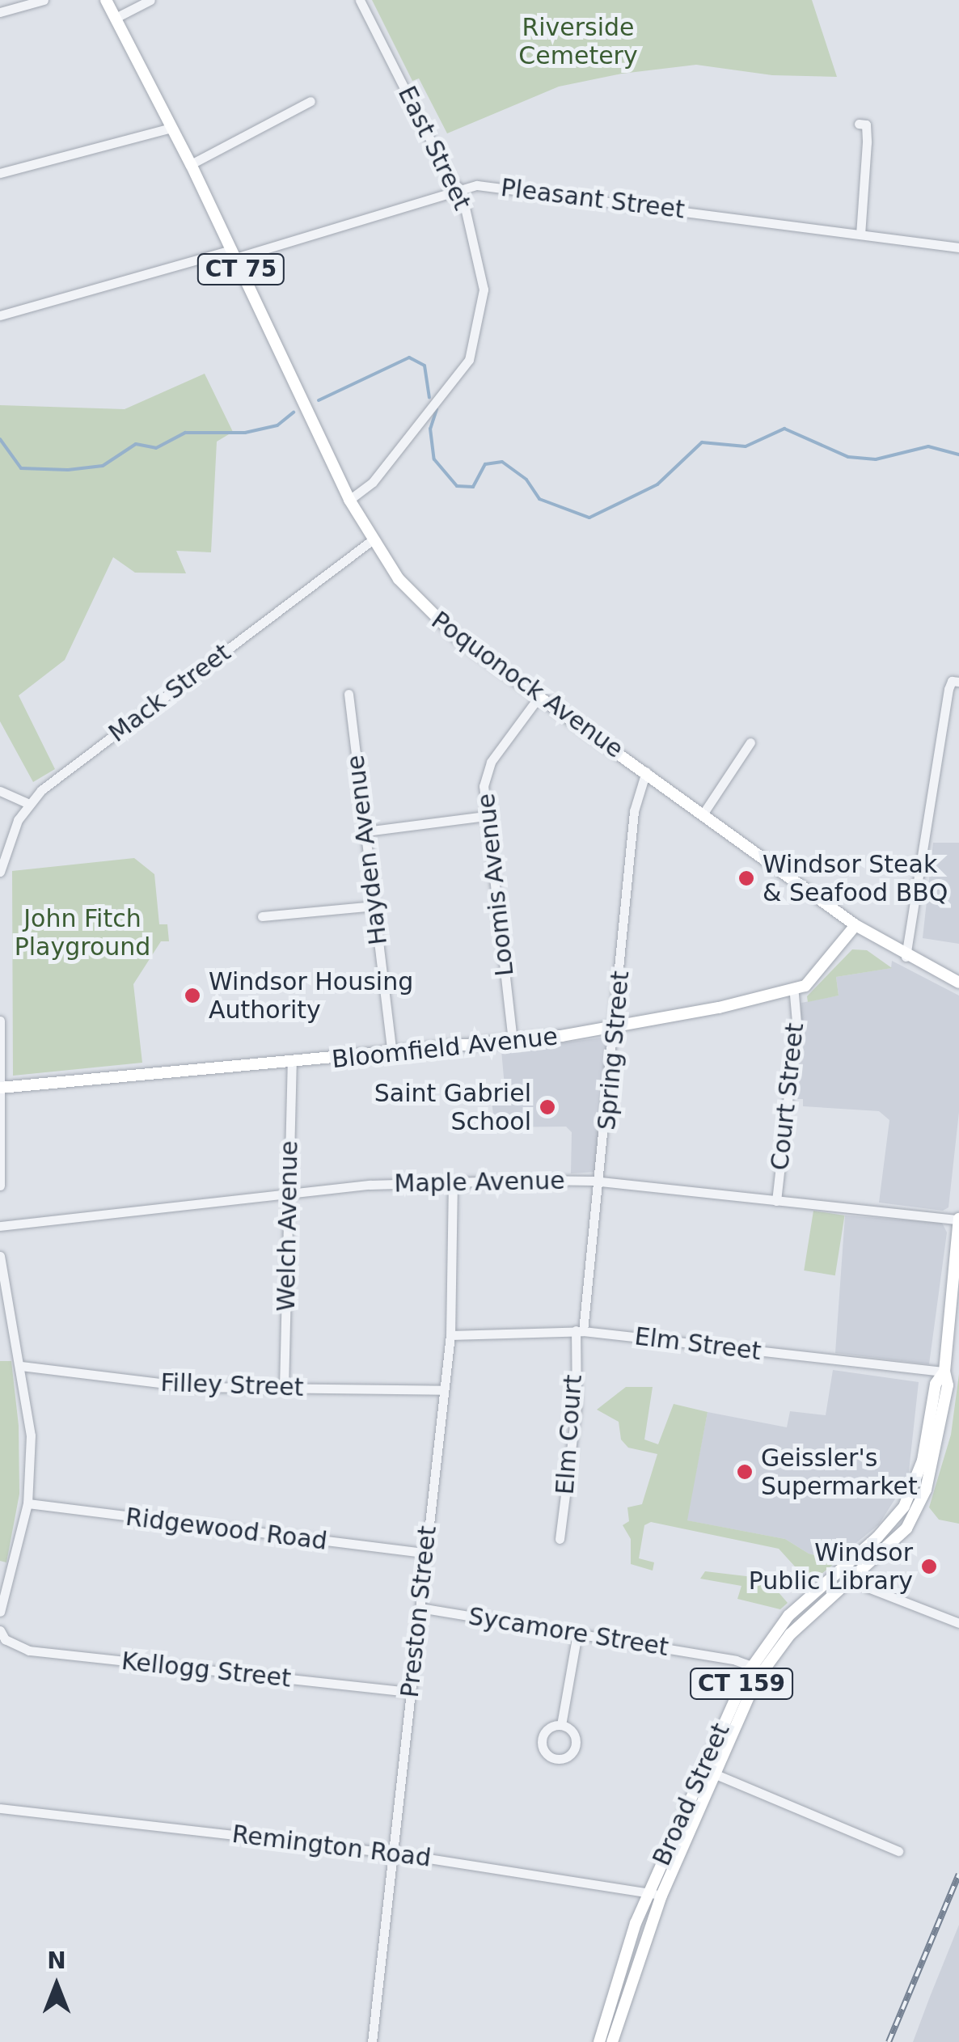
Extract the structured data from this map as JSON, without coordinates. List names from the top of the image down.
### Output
{
  "streets": {
    "main road": [
      "CT 75",
      "Poquonock Avenue",
      "Bloomfield Avenue",
      "CT 159",
      "Broad Street"
    ],
    "street": [
      "East Street",
      "Pleasant Street",
      "Mack Street",
      "Hayden Avenue",
      "Loomis Avenue",
      "Spring Street",
      "Court Street",
      "Maple Avenue",
      "Welch Avenue",
      "Elm Street",
      "Filley Street",
      "Elm Court",
      "Ridgewood Road",
      "Preston Street",
      "Sycamore Street",
      "Kellogg Street",
      "Remington Road"
    ]
  },
  "crossings": [
    ["East Street", "Pleasant Street"],
    ["East Street", "Poquonock Avenue"],
    ["Pleasant Street", "Poquonock Avenue"],
    ["Poquonock Avenue", "Mack Street"],
    ["Poquonock Avenue", "Loomis Avenue"],
    ["Poquonock Avenue", "Bloomfield Avenue"],
    ["Poquonock Avenue", "Spring Street"],
    ["Hayden Avenue", "Bloomfield Avenue"],
    ["Loomis Avenue", "Bloomfield Avenue"],
    ["Bloomfield Avenue", "Spring Street"],
    ["Bloomfield Avenue", "Court Street"],
    ["Bloomfield Avenue", "Welch Avenue"],
    ["Spring Street", "Maple Avenue"],
    ["Spring Street", "Elm Street"],
    ["Spring Street", "Elm Court"],
    ["Court Street", "Maple Avenue"],
    ["Maple Avenue", "Welch Avenue"],
    ["Maple Avenue", "Preston Street"],
    ["Maple Avenue", "Broad Street"],
    ["Welch Avenue", "Filley Street"],
    ["Elm Street", "Elm Court"],
    ["Elm Street", "Preston Street"],
    ["Elm Street", "Broad Street"],
    ["Filley Street", "Preston Street"],
    ["Ridgewood Road", "Preston Street"],
    ["Preston Street", "Sycamore Street"],
    ["Preston Street", "Kellogg Street"],
    ["Preston Street", "Remington Road"],
    ["Sycamore Street", "Broad Street"],
    ["Broad Street", "Remington Road"]
  ],
  "parks": ["Riverside Cemetery", "John Fitch Playground"],
  "places": [
    "Windsor Steak & Seafood BBQ",
    "Windsor Housing Authority",
    "Saint Gabriel School",
    "Geissler's Supermarket",
    "Windsor Public Library"
  ],
  "north": "top"
}
